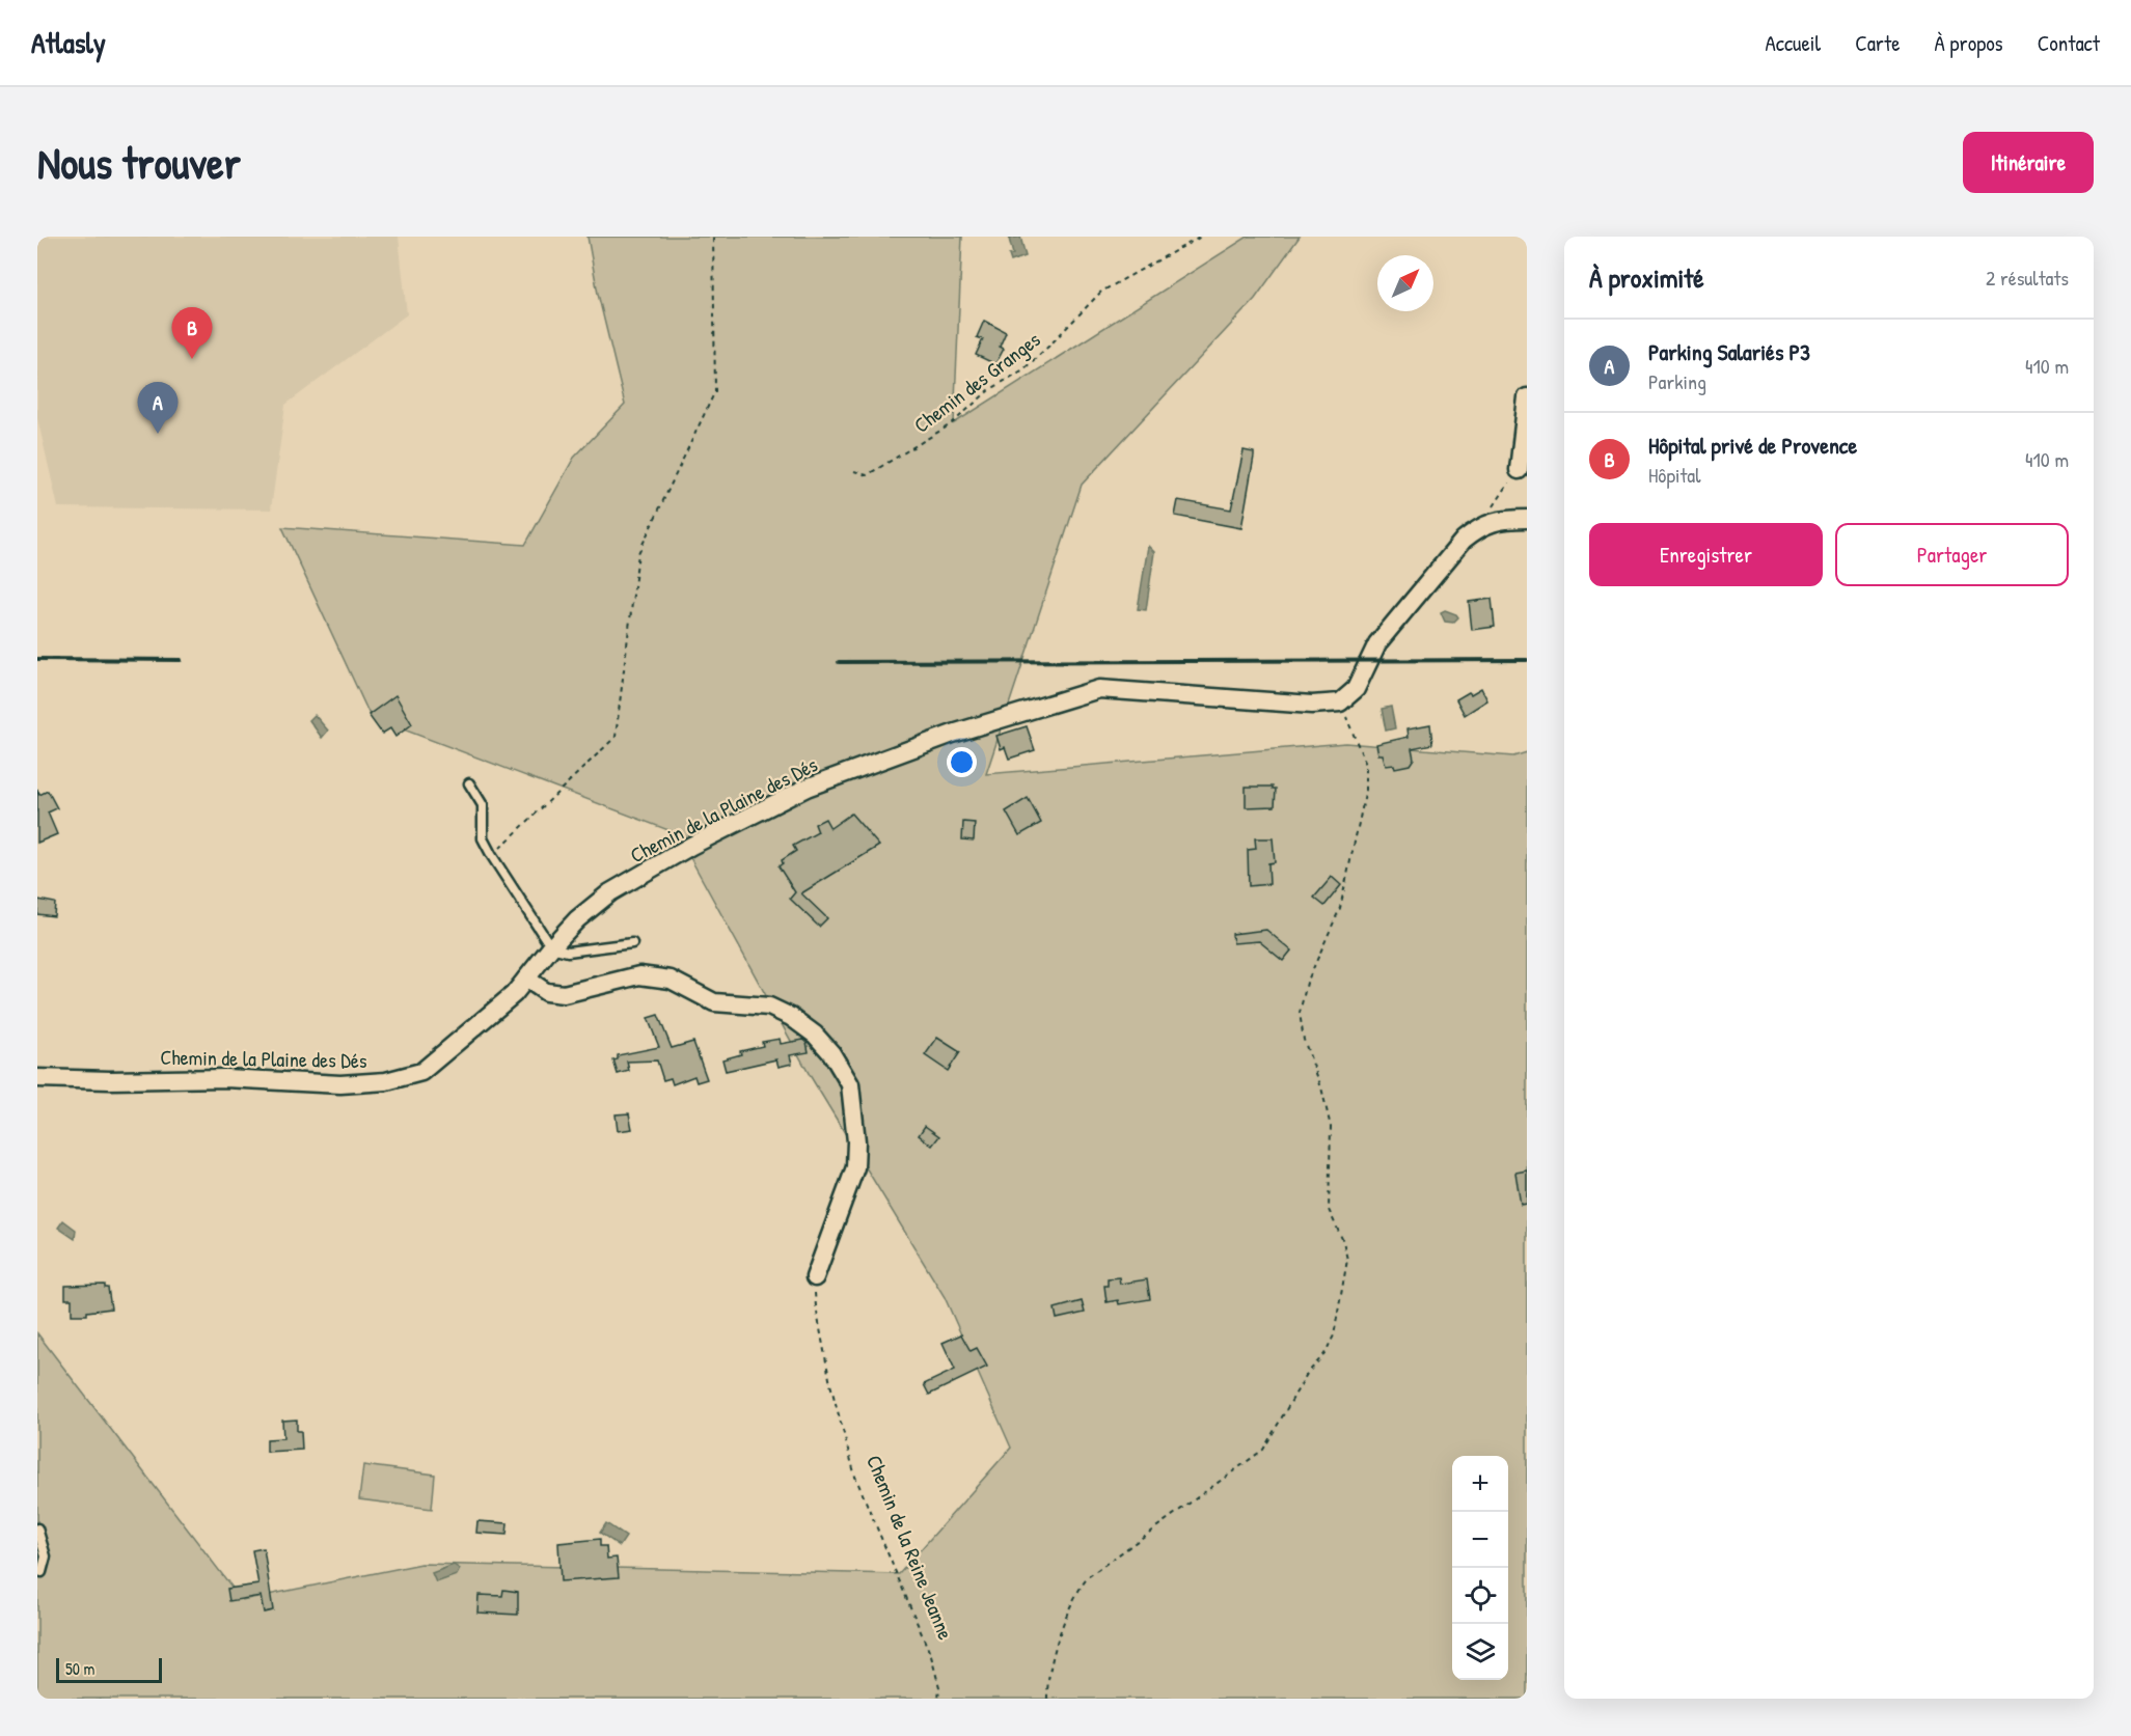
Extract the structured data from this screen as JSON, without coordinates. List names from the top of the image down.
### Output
{
  "streets": {
    "street": ["Chemin de la Plaine des Dés"],
    "path": ["Chemin des Granges", "Chemin de la Reine Jeanne"]
  },
  "scale_bar": "50 m",
  "north": "top right",
  "page": {
    "header": "Atlasly",
    "nav": [
      "Accueil",
      "Carte",
      "À propos",
      "Contact"
    ],
    "buttons": [
      "Itinéraire",
      ["Enregistrer", "Partager"]
    ],
    "title": "Nous trouver",
    "heading": ["À proximité", "2 résultats"],
    "pins": ["B", "A"],
    "list": [
      {
        "mark": "A",
        "name": "Parking Salariés P3",
        "note": "Parking",
        "value": "410 m"
      },
      {
        "mark": "B",
        "name": "Hôpital privé de Provence",
        "note": "Hôpital",
        "value": "410 m"
      }
    ],
    "map_buttons": ["+", "−"],
    "scale": "50 m"
  }
}
